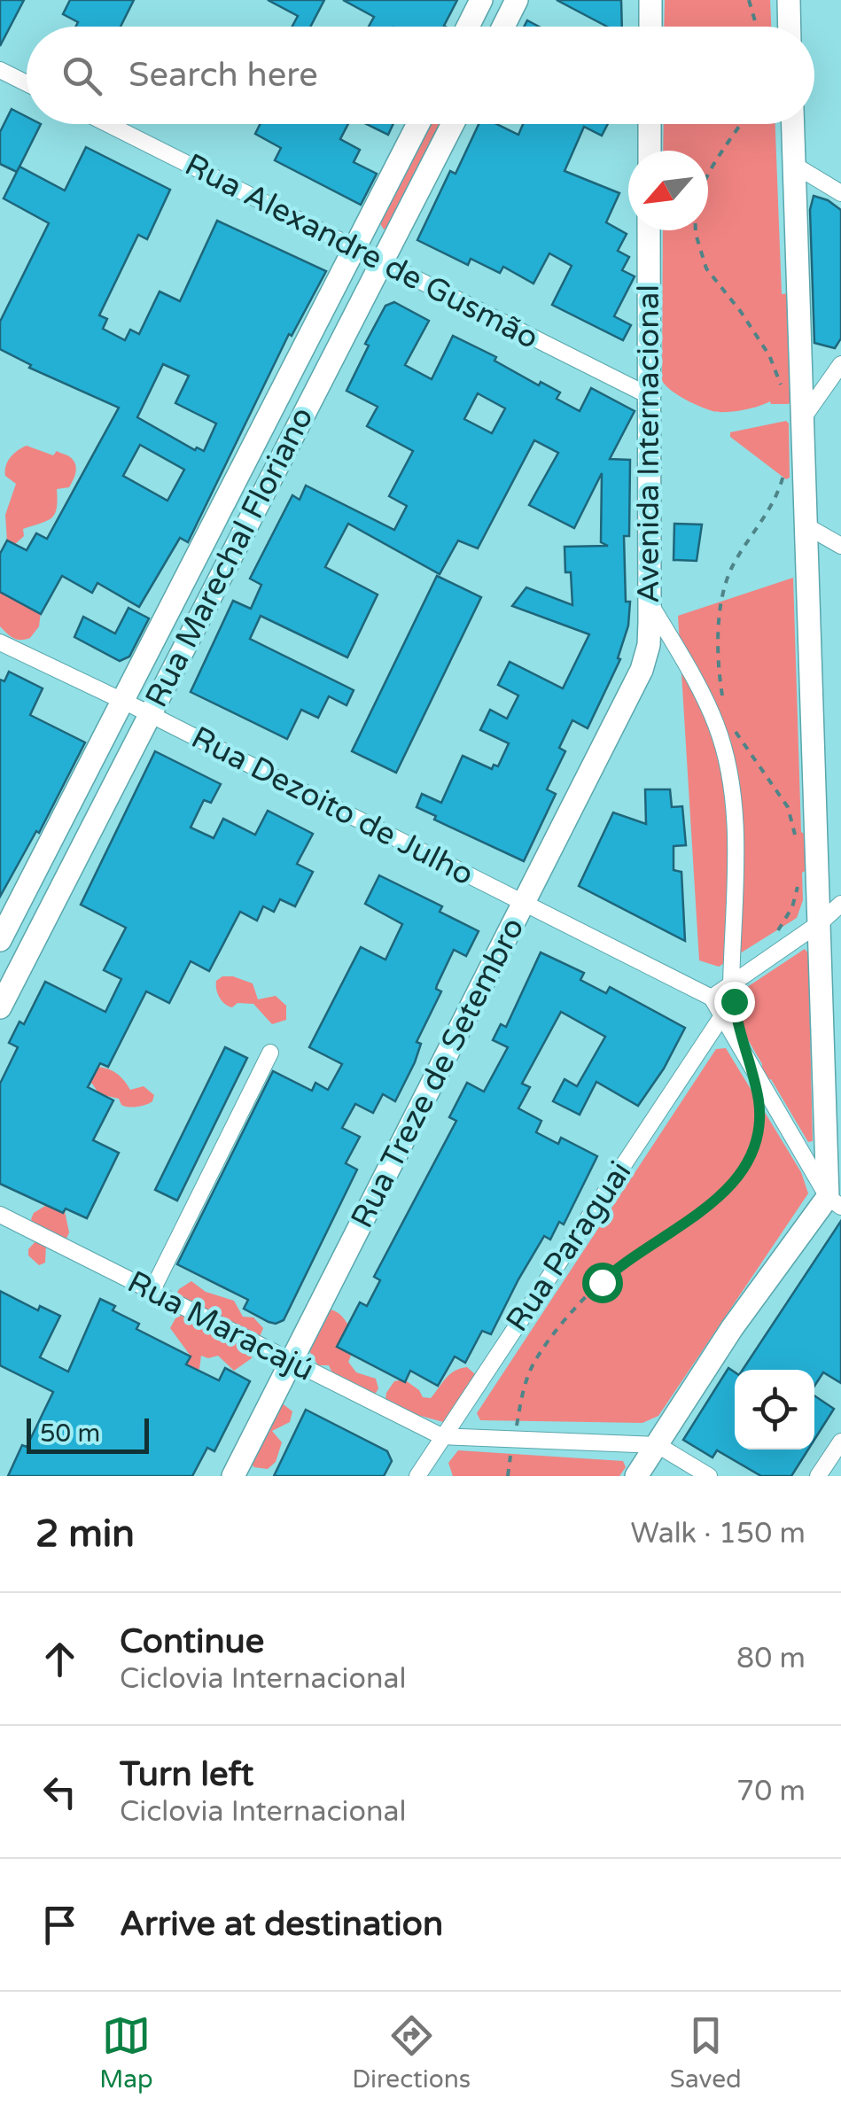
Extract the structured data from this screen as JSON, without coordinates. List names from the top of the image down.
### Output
{
  "streets": {
    "main road": ["Avenida Internacional", "Rua Marechal Floriano", "Rua Treze de Setembro"],
    "street": [
      "Rua Alexandre de Gusmão",
      "Rua Dezoito de Julho",
      "Rua Paraguai",
      "Rua Maracajú"
    ]
  },
  "crossings": [
    ["Rua Alexandre de Gusmão", "Avenida Internacional"],
    ["Rua Alexandre de Gusmão", "Rua Marechal Floriano"],
    ["Avenida Internacional", "Rua Treze de Setembro"],
    ["Rua Marechal Floriano", "Rua Dezoito de Julho"],
    ["Rua Dezoito de Julho", "Rua Treze de Setembro"],
    ["Rua Treze de Setembro", "Rua Maracajú"],
    ["Rua Paraguai", "Rua Maracajú"]
  ],
  "scale_bar": "50 m",
  "north": "bottom left",
  "page": {
    "search": "Search here",
    "scale": "50 m",
    "heading": ["2 min", "Walk · 150 m"],
    "list": [
      ["Continue", "Ciclovia Internacional", "80 m"],
      ["Turn left", "Ciclovia Internacional", "70 m"],
      "Arrive at destination"
    ],
    "nav": ["Map", "Directions", "Saved"]
  }
}
